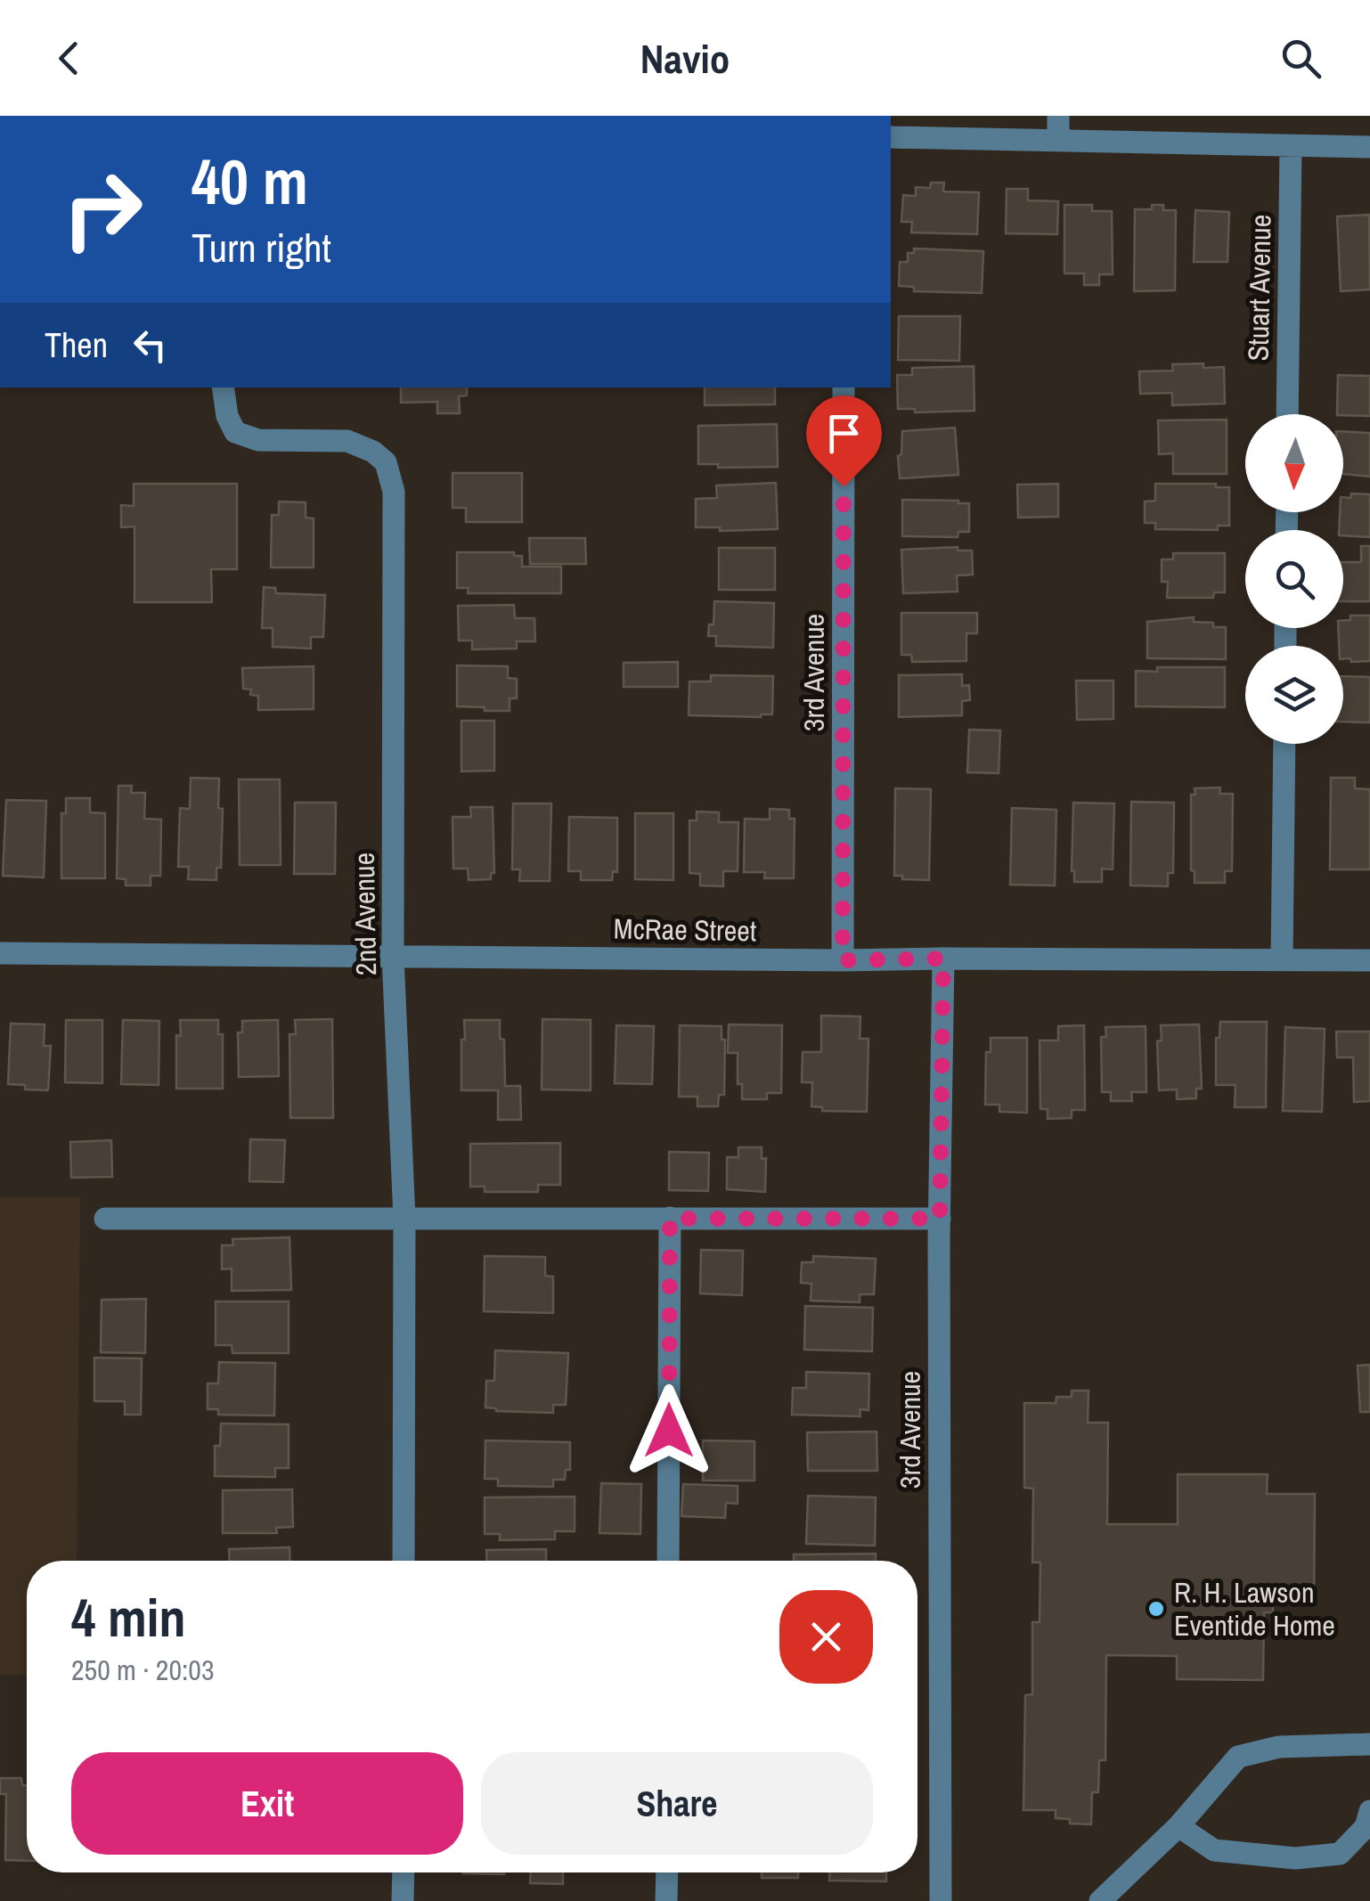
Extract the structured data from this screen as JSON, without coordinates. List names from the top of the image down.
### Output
{
  "streets": {
    "street": [
      "Stuart Avenue",
      "3rd Avenue",
      "2nd Avenue",
      "McRae Street"
    ]
  },
  "crossings": [
    ["3rd Avenue", "McRae Street"],
    ["2nd Avenue", "McRae Street"]
  ],
  "places": ["R. H. Lawson Eventide Home"],
  "north": "bottom",
  "page": {
    "header": "Navio",
    "turn": ["40 m", "Turn right"],
    "then": "Then",
    "heading": ["4 min", "250 m · 20:03"],
    "buttons": ["Exit", "Share"]
  }
}
